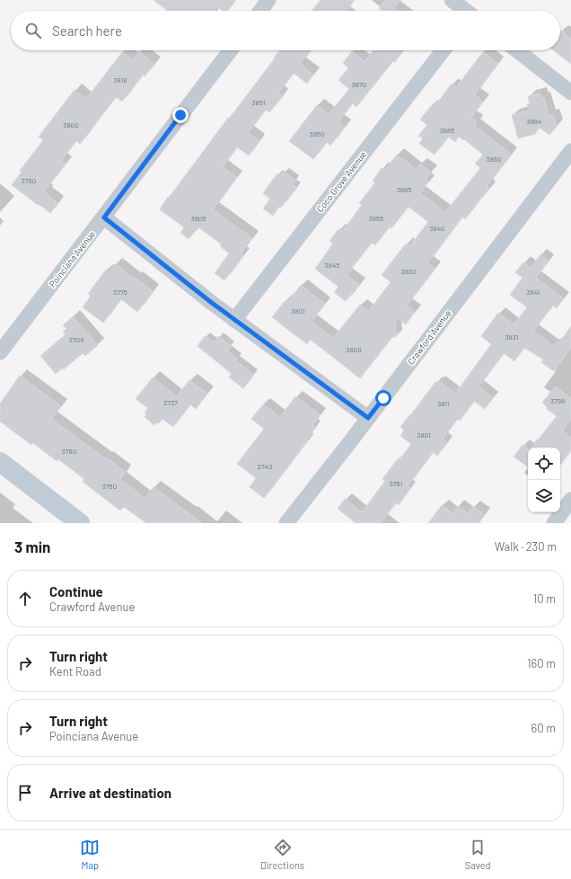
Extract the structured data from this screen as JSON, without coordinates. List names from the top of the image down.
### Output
{
  "streets": {
    "street": ["Coco Grove Avenue", "Poinciana Avenue", "Crawford Avenue"]
  },
  "house_numbers": [
    "3818",
    "3870",
    "3851",
    "3884",
    "3800",
    "3885",
    "3850",
    "3860",
    "3790",
    "3865",
    "3805",
    "3855",
    "3840",
    "3845",
    "3830",
    "3775",
    "3841",
    "3801",
    "3831",
    "3709",
    "3800",
    "3798",
    "3737",
    "3811",
    "3801",
    "3760",
    "3740",
    "3761",
    "3750"
  ],
  "page": {
    "search": "Search here",
    "heading": ["3 min", "Walk · 230 m"],
    "list": [
      ["Continue", "Crawford Avenue", "10 m"],
      ["Turn right", "Kent Road", "160 m"],
      ["Turn right", "Poinciana Avenue", "60 m"],
      "Arrive at destination"
    ],
    "nav": ["Map", "Directions", "Saved"]
  }
}
